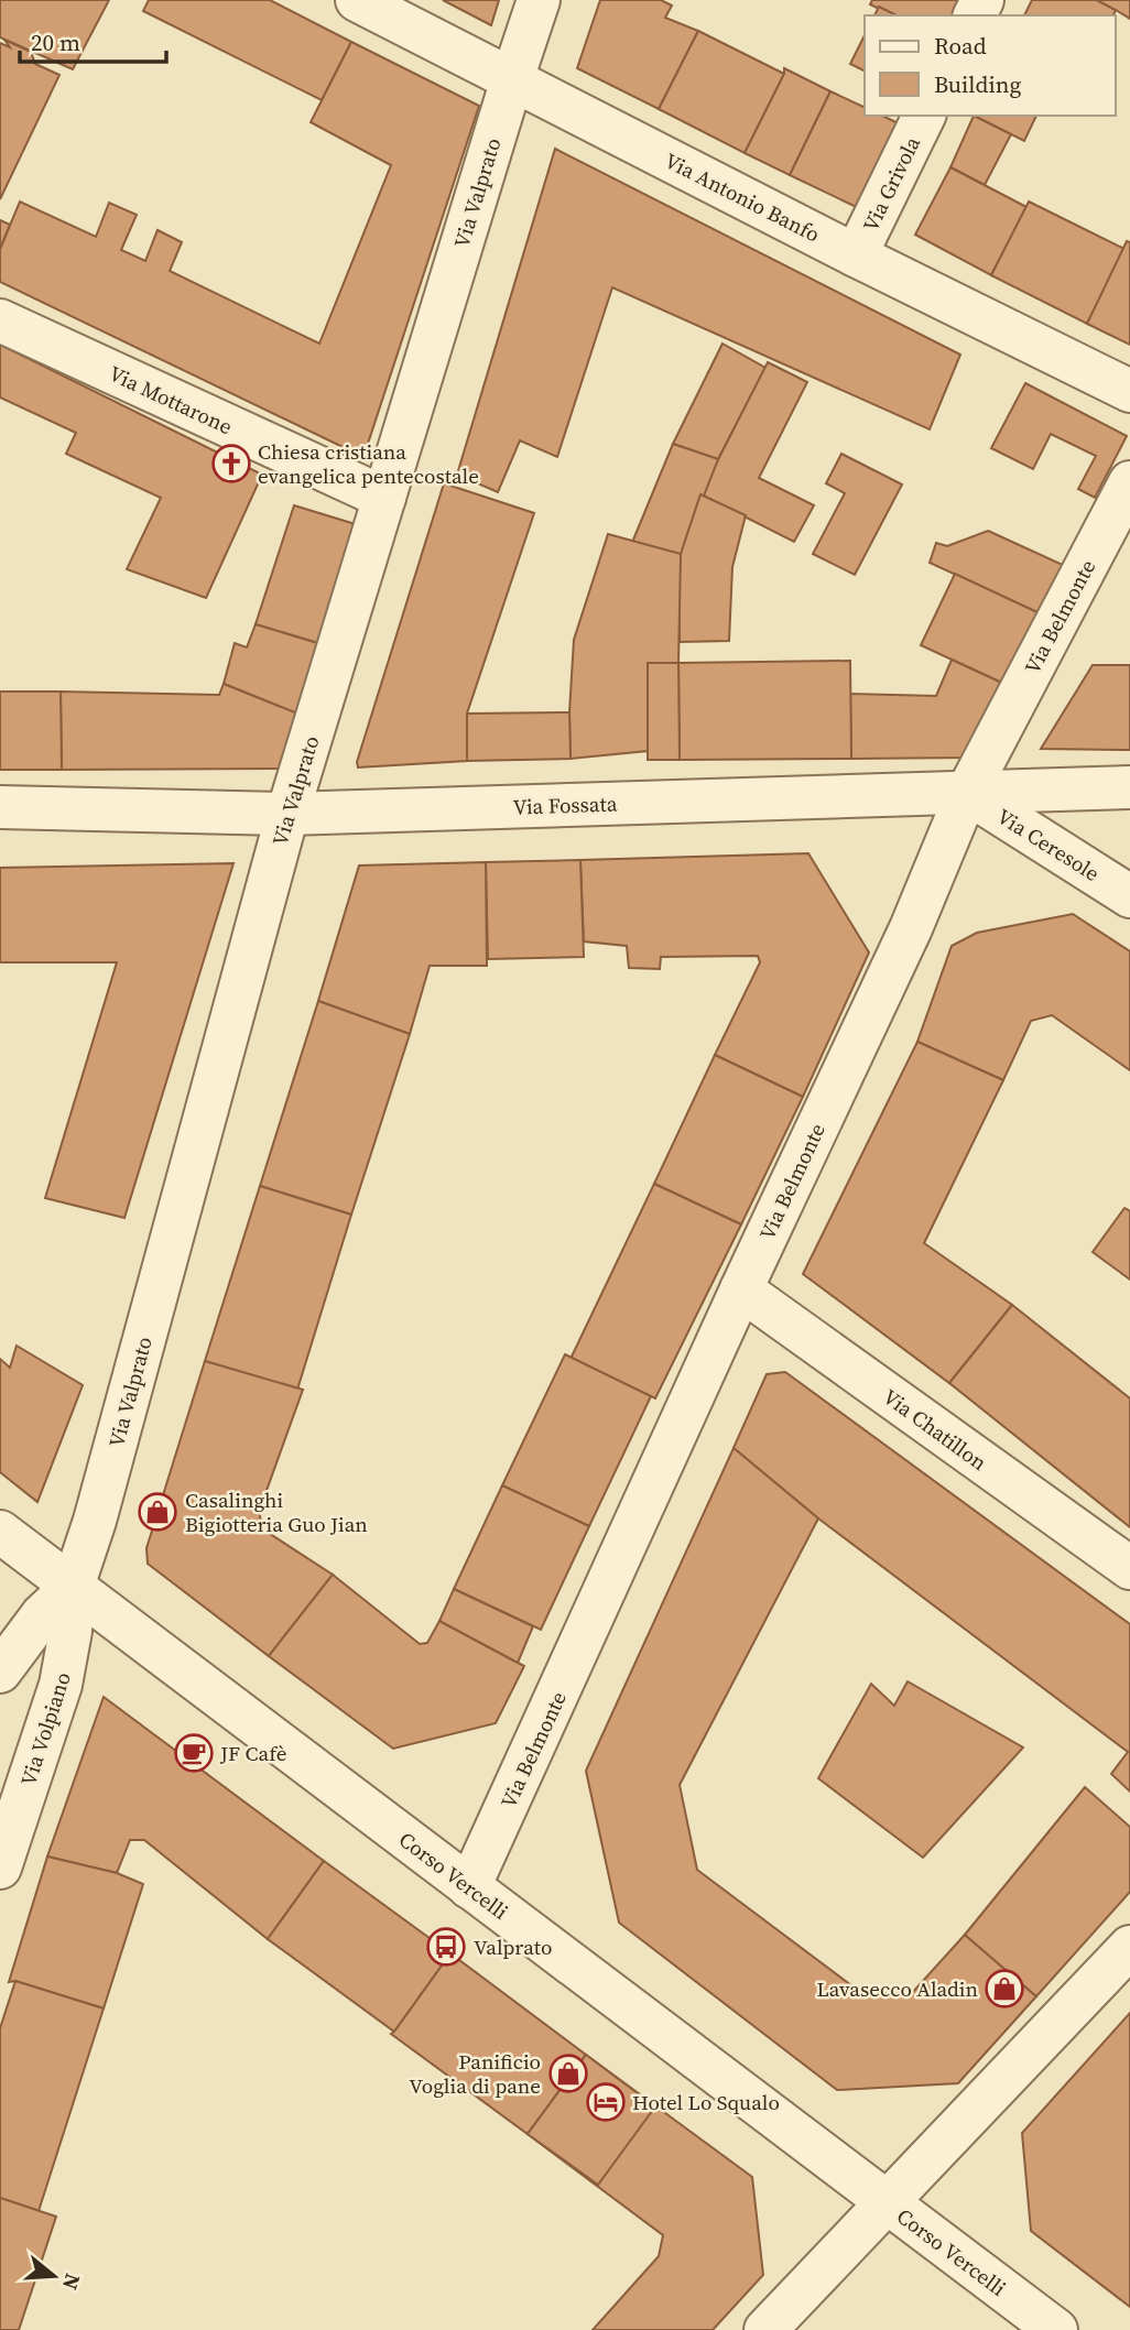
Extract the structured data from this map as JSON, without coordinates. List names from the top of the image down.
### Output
{
  "streets": {
    "street": [
      "Via Grivola",
      "Via Valprato",
      "Via Antonio Banfo",
      "Via Mottarone",
      "Via Belmonte",
      "Via Fossata",
      "Via Ceresole",
      "Via Chatillon",
      "Via Volpiano",
      "Corso Vercelli"
    ]
  },
  "crossings": [
    ["Via Grivola", "Via Antonio Banfo"],
    ["Via Valprato", "Via Antonio Banfo"],
    ["Via Valprato", "Via Mottarone"],
    ["Via Valprato", "Via Fossata"],
    ["Via Valprato", "Via Volpiano"],
    ["Via Valprato", "Corso Vercelli"],
    ["Via Belmonte", "Via Fossata"],
    ["Via Belmonte", "Via Ceresole"],
    ["Via Belmonte", "Via Chatillon"],
    ["Via Belmonte", "Corso Vercelli"],
    ["Via Fossata", "Via Ceresole"],
    ["Via Volpiano", "Corso Vercelli"]
  ],
  "places": {
    "church": ["Chiesa cristiana evangelica pentecostale"],
    "shop": ["Casalinghi Bigiotteria Guo Jian", "Lavasecco Aladin", "Panificio Voglia di pane"],
    "cafe": ["JF Cafè"],
    "bus stop": ["Valprato"],
    "hotel": ["Hotel Lo Squalo"]
  },
  "legend": ["Road", "Building"],
  "scale_bar": "20 m",
  "north": "right"
}
